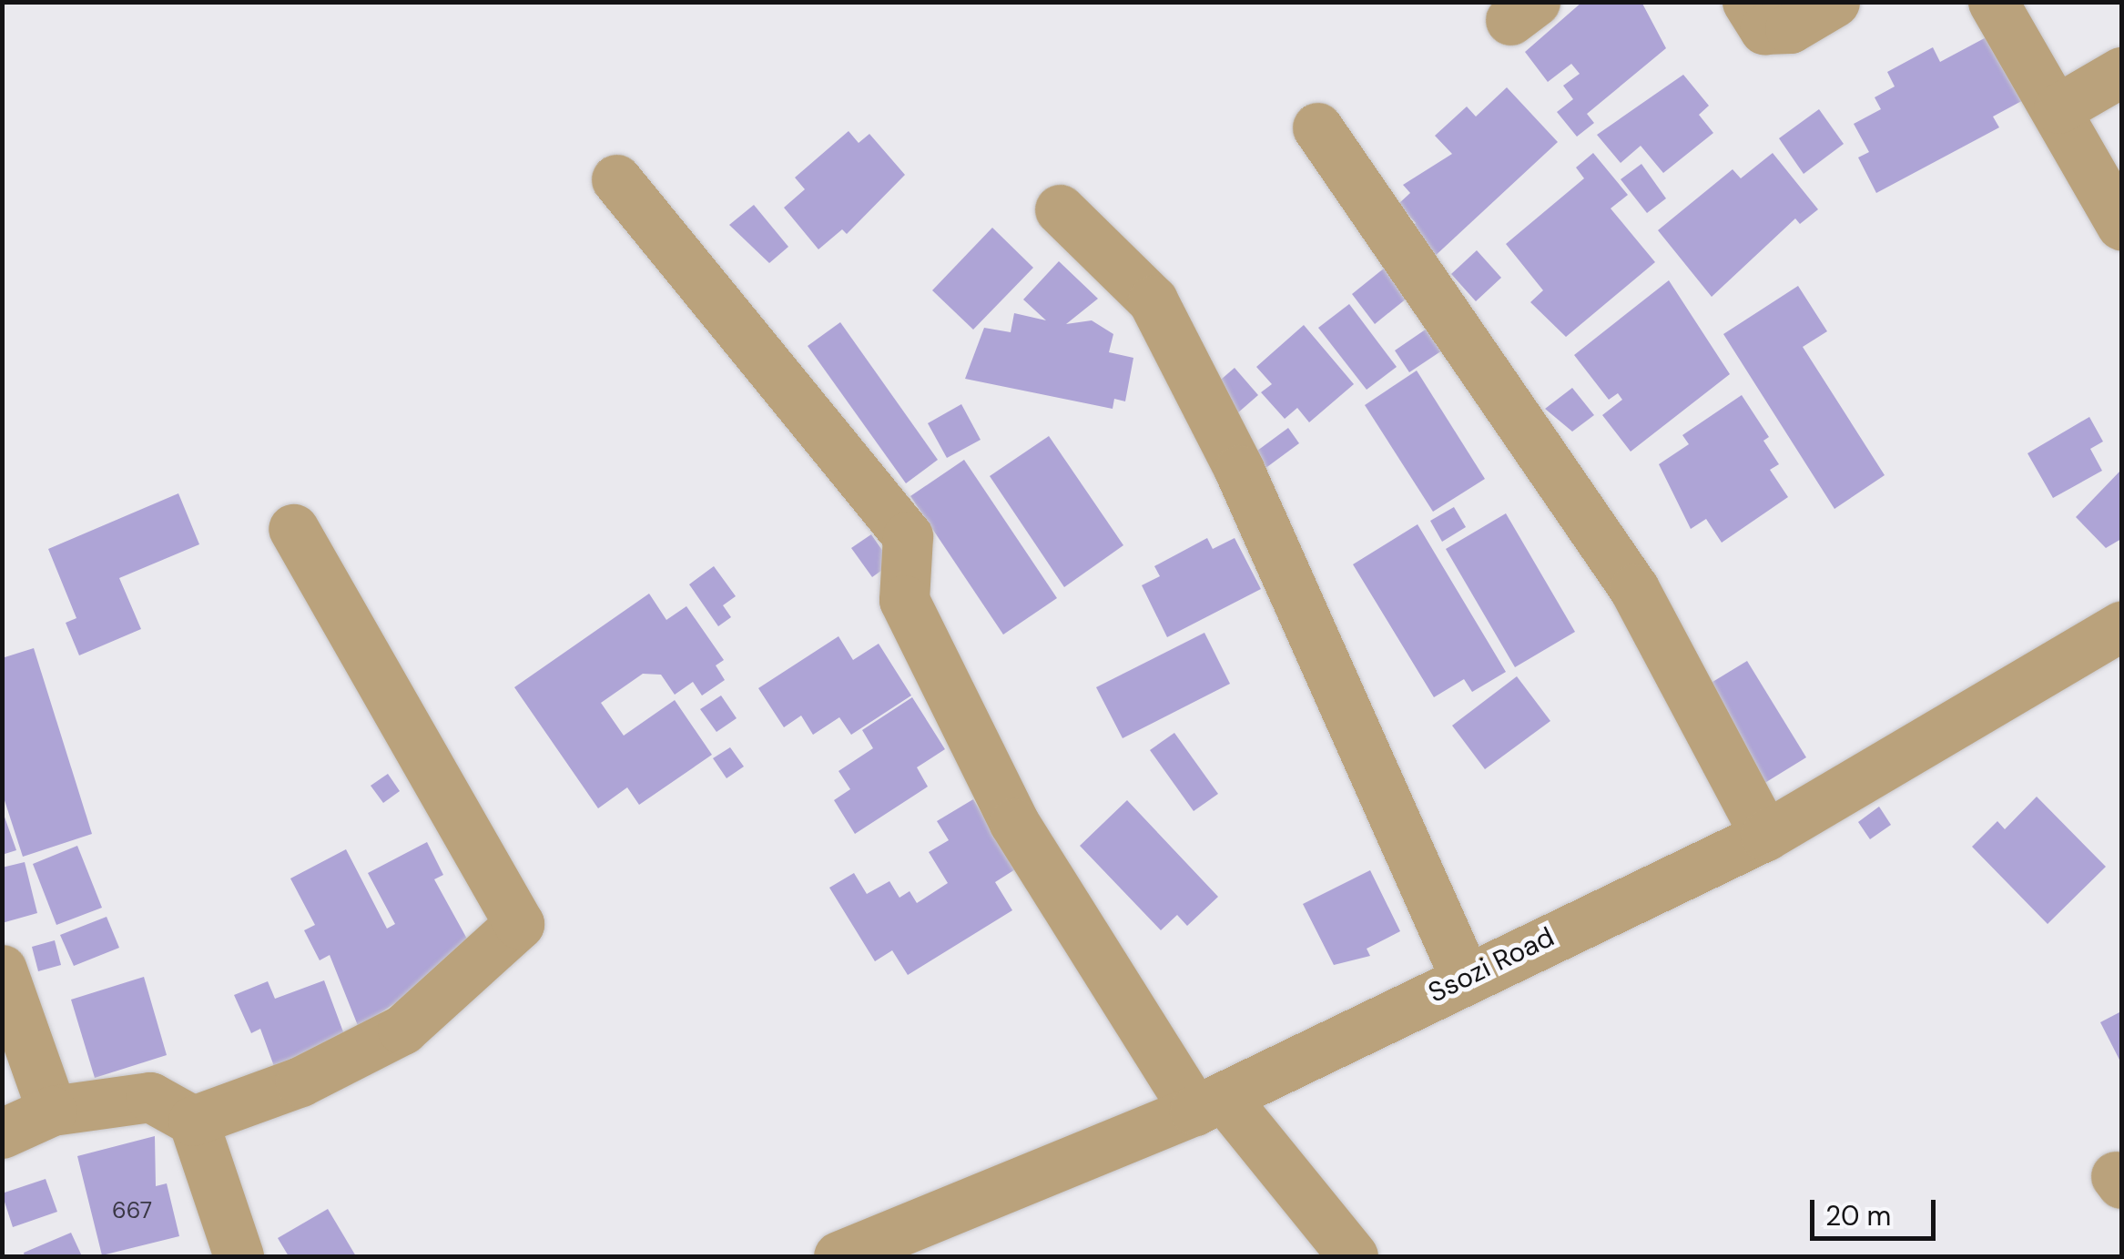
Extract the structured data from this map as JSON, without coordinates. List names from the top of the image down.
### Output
{
  "streets": {
    "street": ["Ssozi Road"]
  },
  "house_numbers": ["667"],
  "scale_bar": "20 m"
}
